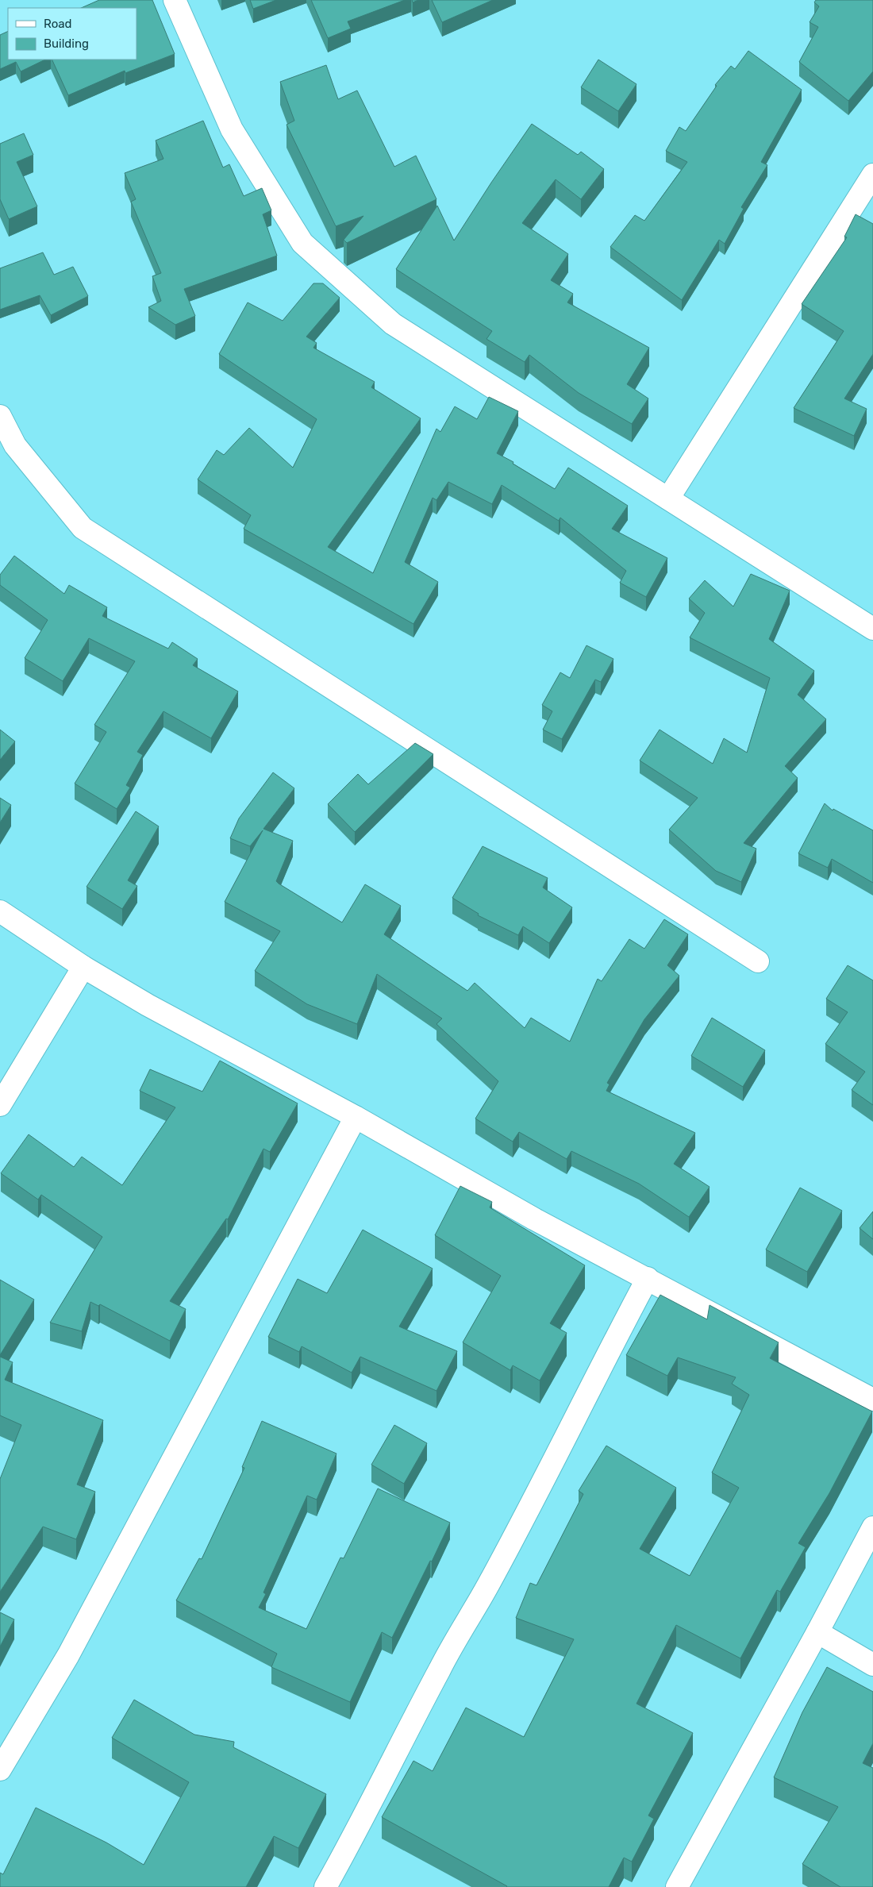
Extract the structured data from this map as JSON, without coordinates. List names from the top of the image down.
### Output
{
  "legend": ["Road", "Building"]
}
